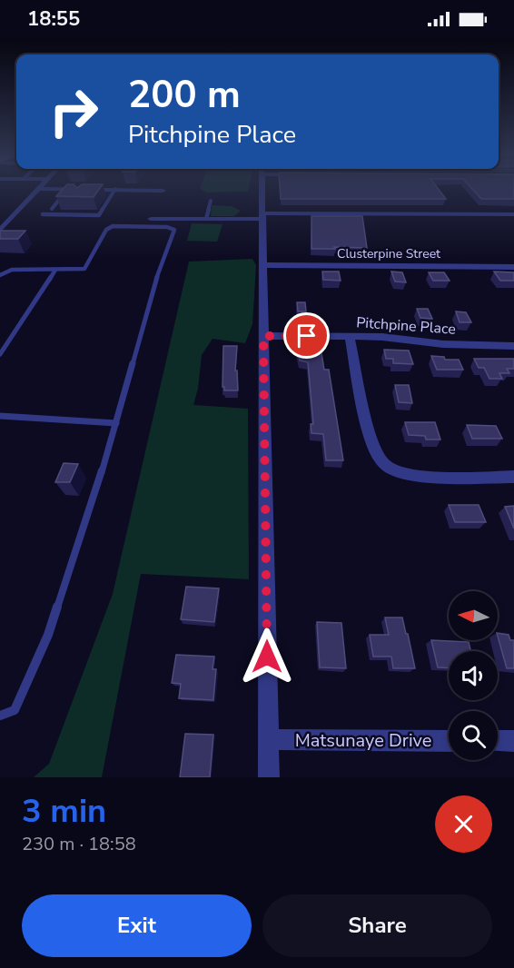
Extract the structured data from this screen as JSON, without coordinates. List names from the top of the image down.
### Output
{
  "streets": {
    "street": ["Clusterpine Street", "Pitchpine Place", "Matsunaye Drive"]
  },
  "north": "left",
  "page": {
    "status": "18:55",
    "turn": ["200 m", "Pitchpine Place"],
    "heading": ["3 min", "230 m · 18:58"],
    "buttons": ["Exit", "Share"]
  }
}
